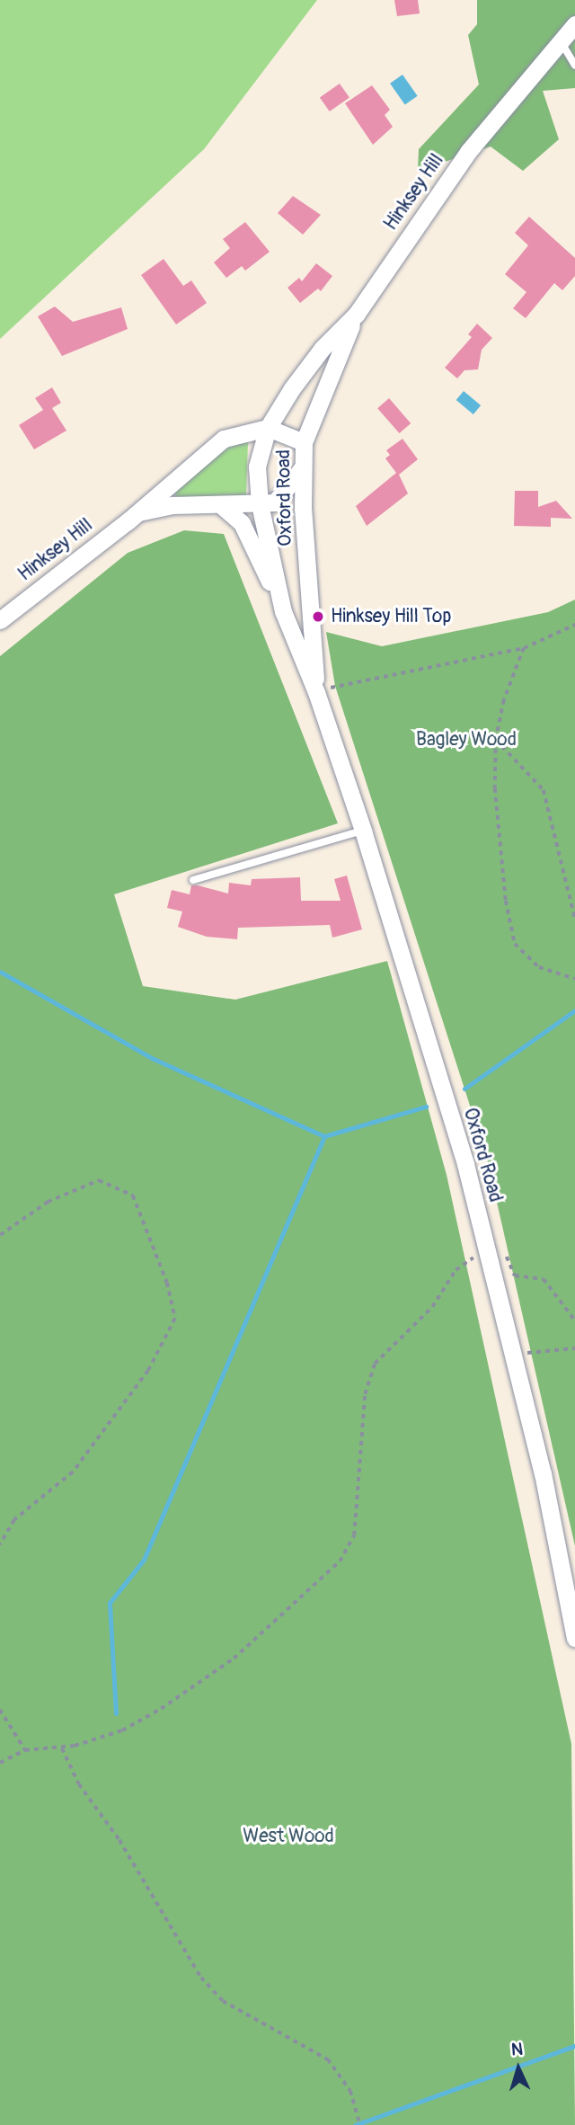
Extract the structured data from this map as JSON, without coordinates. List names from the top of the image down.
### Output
{
  "streets": {
    "street": ["Hinksey Hill", "Oxford Road"]
  },
  "crossings": [
    ["Hinksey Hill", "Oxford Road"]
  ],
  "parks": ["Bagley Wood", "West Wood"],
  "places": ["Hinksey Hill Top"],
  "north": "top"
}
